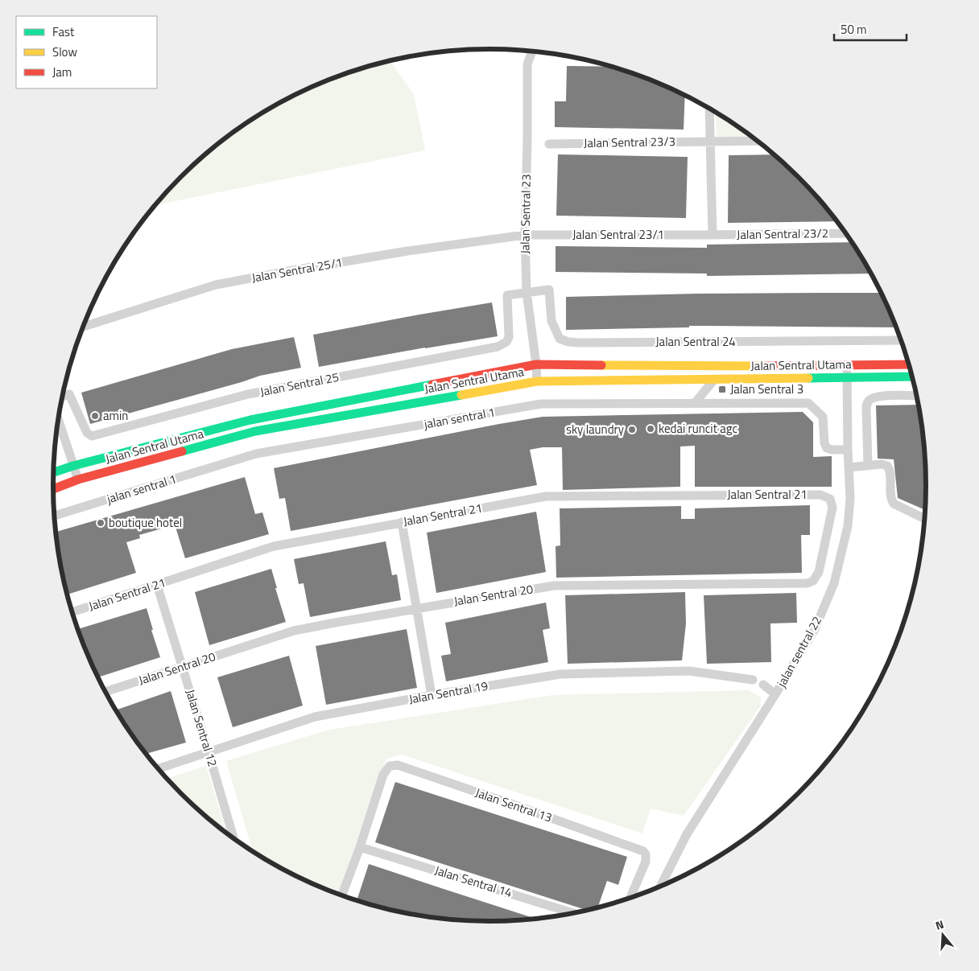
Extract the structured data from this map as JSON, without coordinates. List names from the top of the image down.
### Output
{
  "streets": {
    "street": [
      "Jalan Sentral 23/3",
      "Jalan Sentral 23",
      "Jalan Sentral 23/2",
      "Jalan Sentral 23/1",
      "Jalan Sentral 25/1",
      "Jalan Sentral 24",
      "Jalan Sentral Utama",
      "Jalan Sentral 25",
      "jalan sentral 1",
      "Jalan Sentral 21",
      "Jalan Sentral 20",
      "jalan sentral 22",
      "Jalan Sentral 19",
      "Jalan Sentral 12",
      "Jalan Sentral 13",
      "Jalan Sentral 14"
    ]
  },
  "crossings": [
    ["Jalan Sentral 23", "Jalan Sentral 23/1"],
    ["Jalan Sentral 23", "Jalan Sentral 25/1"],
    ["Jalan Sentral 23", "Jalan Sentral 24"],
    ["Jalan Sentral 23", "Jalan Sentral Utama"],
    ["Jalan Sentral 23", "Jalan Sentral 25"],
    ["Jalan Sentral 23/2", "Jalan Sentral 23/1"],
    ["Jalan Sentral 23/1", "Jalan Sentral 25/1"],
    ["Jalan Sentral 24", "Jalan Sentral 25"],
    ["Jalan Sentral Utama", "jalan sentral 22"],
    ["jalan sentral 1", "jalan sentral 22"],
    ["Jalan Sentral 21", "Jalan Sentral 20"],
    ["Jalan Sentral 21", "Jalan Sentral 12"],
    ["Jalan Sentral 20", "Jalan Sentral 12"],
    ["Jalan Sentral 19", "Jalan Sentral 12"],
    ["Jalan Sentral 13", "Jalan Sentral 14"]
  ],
  "places": {
    "transit": ["Jalan Sentral 3"],
    "other": [
      "amin",
      "kedai runcit agc",
      "sky laundry",
      "boutique hotel"
    ]
  },
  "legend": ["Fast", "Slow", "Jam"],
  "scale_bar": "50 m",
  "north": "top"
}
